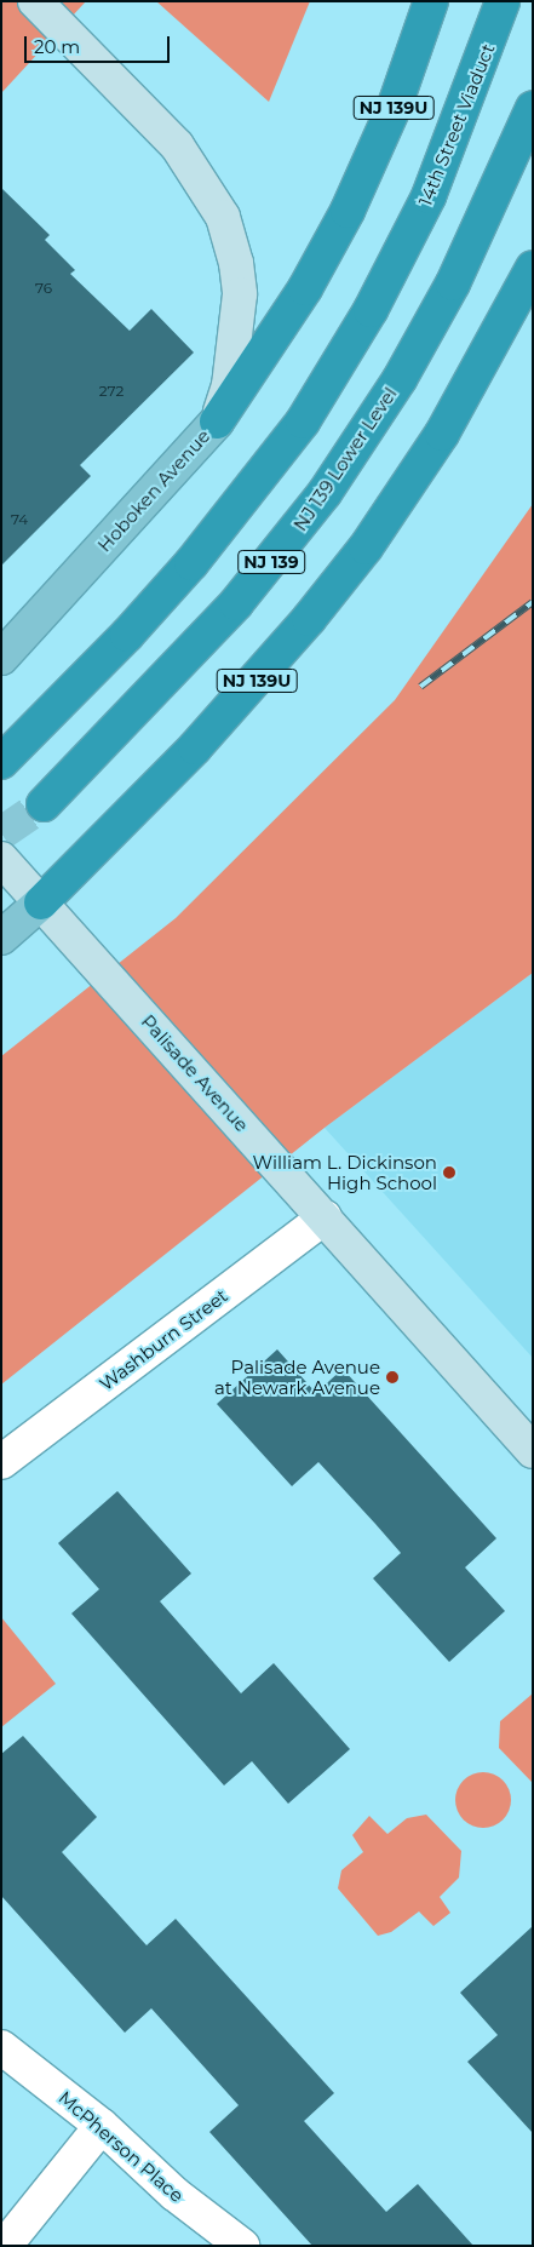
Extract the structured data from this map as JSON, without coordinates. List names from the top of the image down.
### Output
{
  "streets": {
    "highway": [
      "NJ 139U",
      "14th Street Viaduct",
      "NJ 139 Lower Level",
      "NJ 139"
    ],
    "main road": ["Hoboken Avenue", "Palisade Avenue"],
    "street": ["Washburn Street", "McPherson Place"]
  },
  "crossings": [
    ["NJ 139U", "Hoboken Avenue"],
    ["NJ 139U", "Palisade Avenue"],
    ["Palisade Avenue", "Washburn Street"]
  ],
  "places": ["William L. Dickinson High School", "Palisade Avenue at Newark Avenue"],
  "house_numbers": ["76", "272", "74"],
  "scale_bar": "20 m"
}
